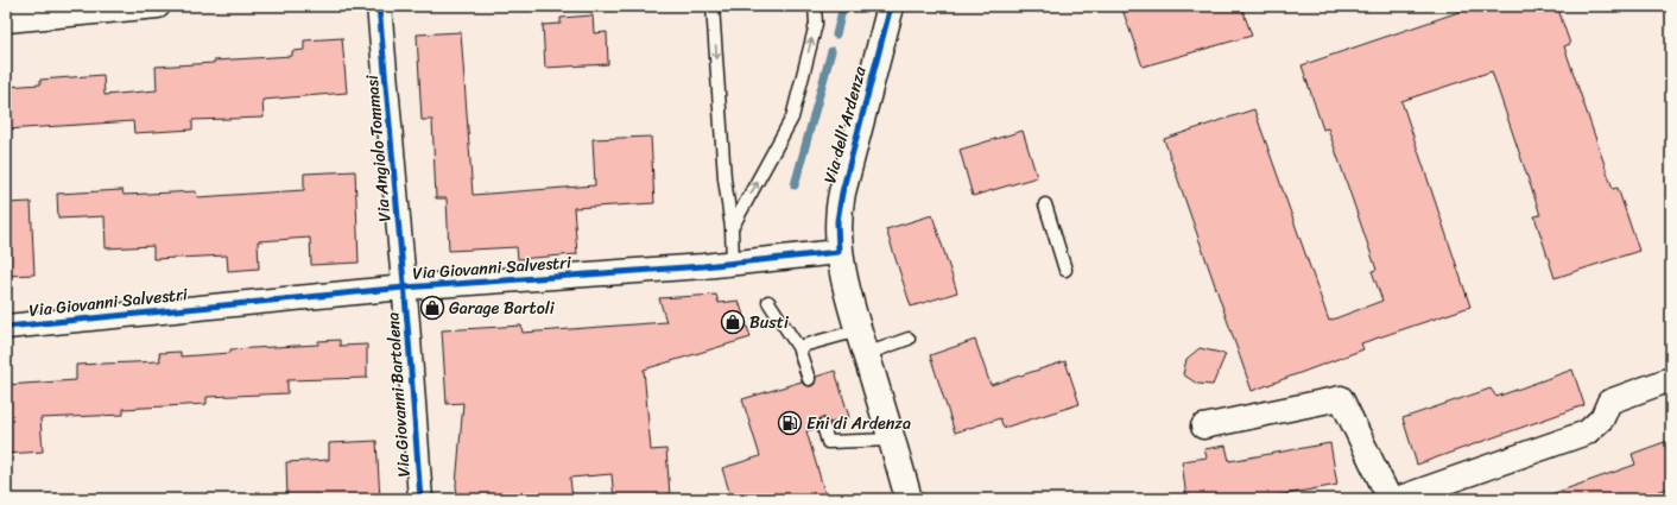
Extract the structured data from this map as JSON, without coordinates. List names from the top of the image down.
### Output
{
  "streets": {
    "main road": ["Via dell'Ardenza"],
    "street": ["Via Angiolo Tommasi", "Via Giovanni Salvestri", "Via Giovanni Bartolena"]
  },
  "crossings": [
    ["Via dell'Ardenza", "Via Giovanni Salvestri"],
    ["Via Angiolo Tommasi", "Via Giovanni Salvestri"],
    ["Via Angiolo Tommasi", "Via Giovanni Bartolena"],
    ["Via Giovanni Salvestri", "Via Giovanni Bartolena"]
  ],
  "places": {
    "shop": ["Garage Bartoli", "Busti"],
    "fuel station": ["Eni di Ardenza"]
  }
}
